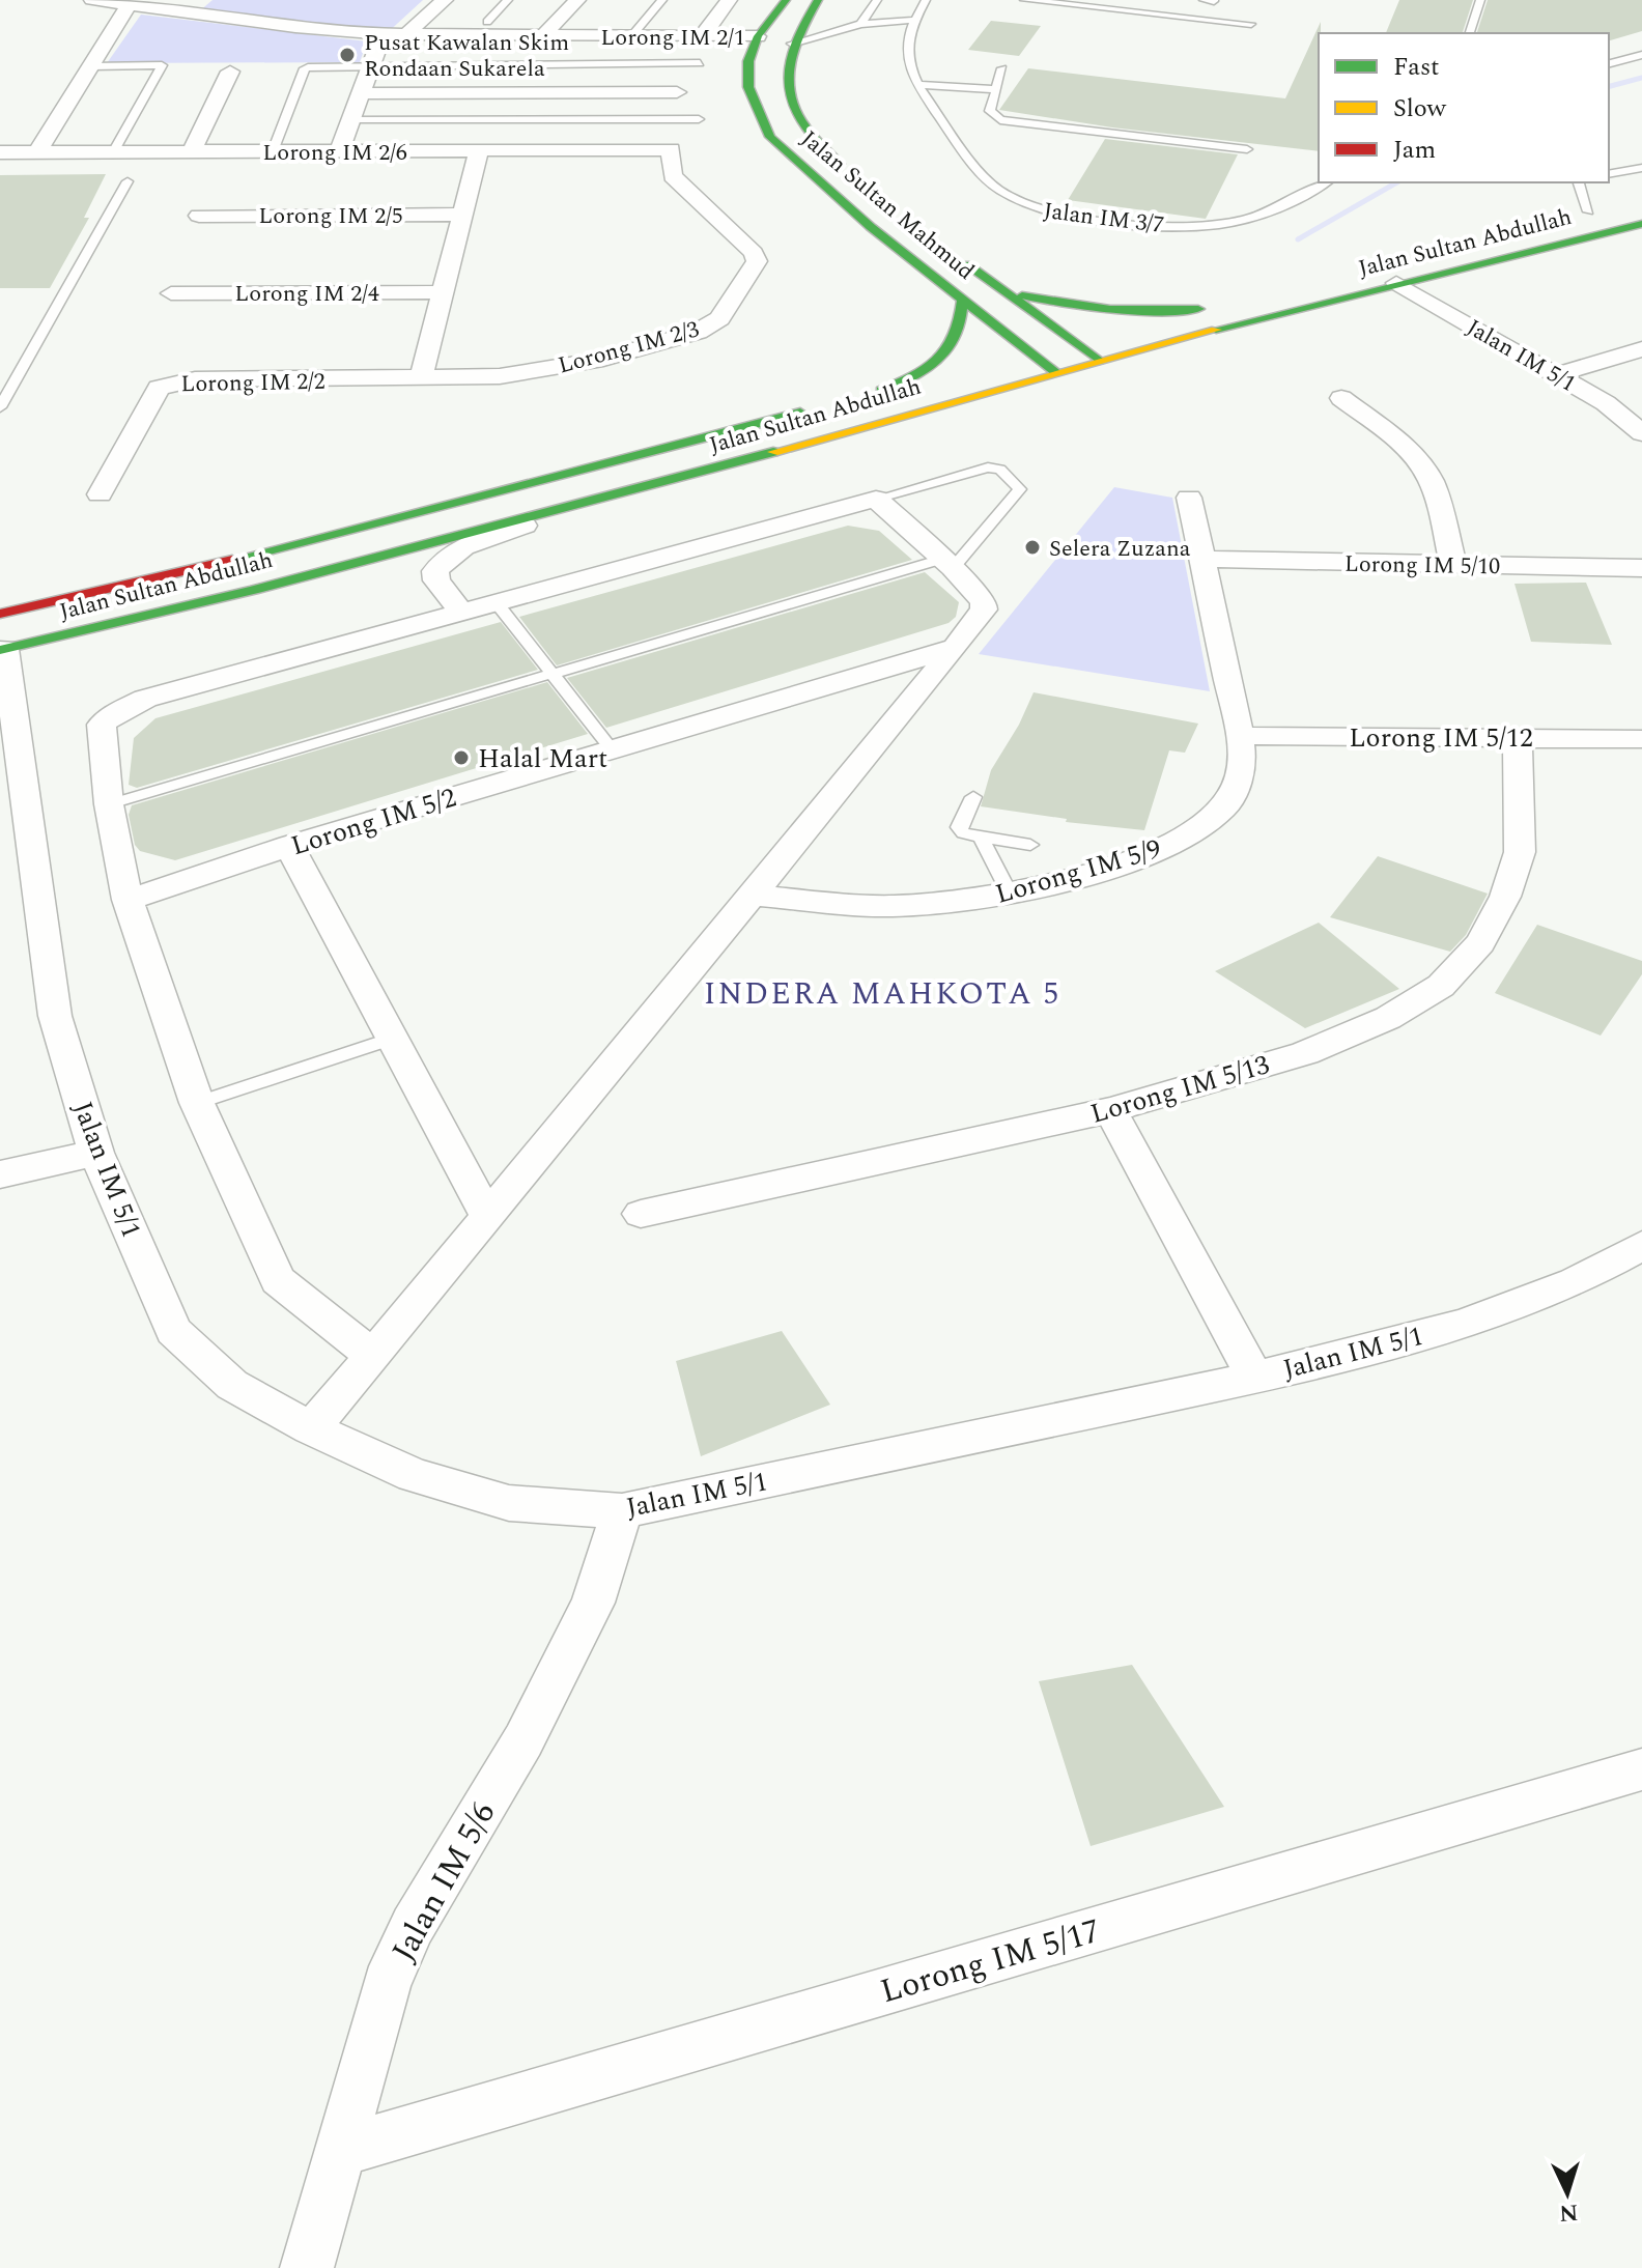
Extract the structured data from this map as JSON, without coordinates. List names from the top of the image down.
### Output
{
  "streets": {
    "main road": ["Jalan Sultan Mahmud", "Jalan Sultan Abdullah"],
    "street": [
      "Lorong IM 2/1",
      "Lorong IM 2/6",
      "Lorong IM 2/5",
      "Lorong IM 2/4",
      "Lorong IM 2/3",
      "Jalan IM 5/1",
      "Lorong IM 2/2",
      "Lorong IM 5/10",
      "Lorong IM 5/12",
      "Lorong IM 5/2",
      "Lorong IM 5/9",
      "Lorong IM 5/13",
      "Jalan IM 5/6",
      "Lorong IM 5/17"
    ],
    "lane": ["Jalan IM 3/7"]
  },
  "crossings": [
    ["Lorong IM 2/1", "Jalan Sultan Mahmud"],
    ["Lorong IM 2/6", "Lorong IM 2/3"],
    ["Jalan Sultan Mahmud", "Jalan Sultan Abdullah"],
    ["Jalan Sultan Abdullah", "Jalan IM 5/1"],
    ["Lorong IM 2/3", "Lorong IM 2/2"],
    ["Jalan IM 5/1", "Jalan IM 5/6"],
    ["Lorong IM 5/10", "Lorong IM 5/9"],
    ["Lorong IM 5/12", "Lorong IM 5/9"],
    ["Lorong IM 5/12", "Lorong IM 5/13"],
    ["Jalan IM 5/6", "Lorong IM 5/17"]
  ],
  "districts": ["INDERA MAHKOTA 5"],
  "places": ["Pusat Kawalan Skim Rondaan Sukarela", "Selera Zuzana", "Halal Mart"],
  "legend": ["Fast", "Slow", "Jam"],
  "north": "bottom"
}
